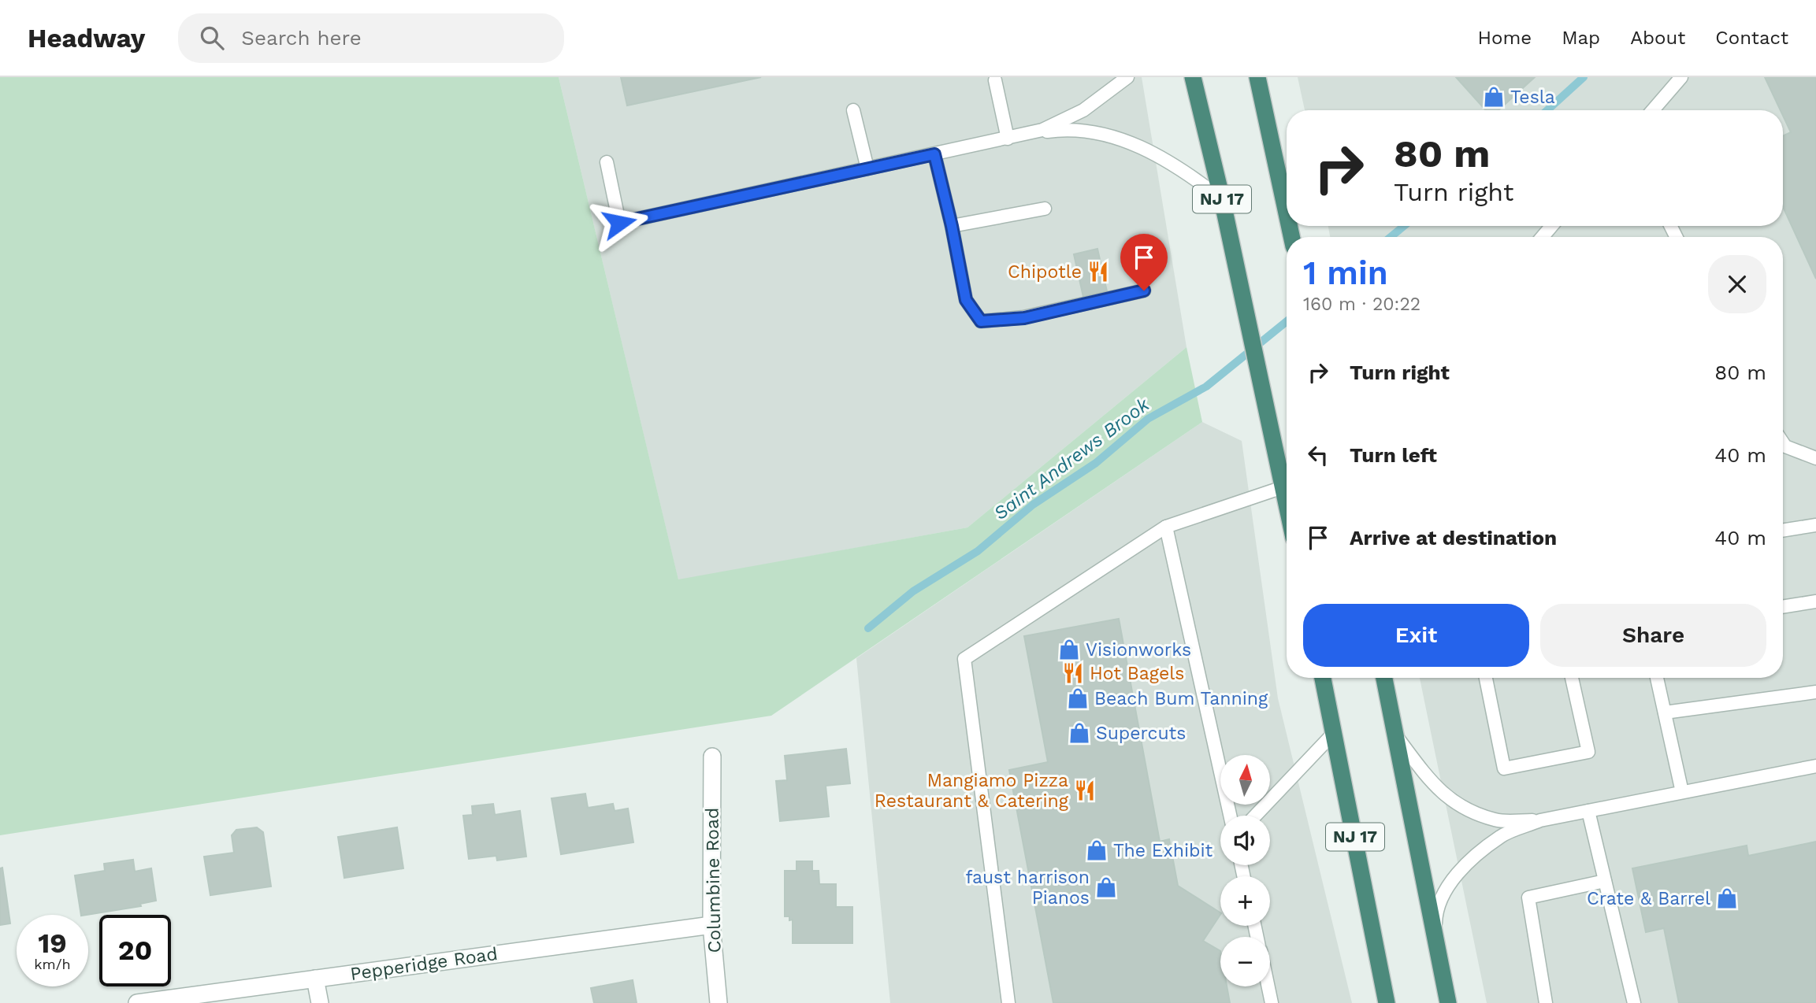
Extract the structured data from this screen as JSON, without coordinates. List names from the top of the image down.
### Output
{
  "streets": {
    "highway": ["NJ 17"],
    "street": ["Columbine Road", "Pepperidge Road"]
  },
  "crossings": [
    ["Columbine Road", "Pepperidge Road"]
  ],
  "water": ["Saint Andrews Brook"],
  "places": {
    "shop": [
      "Tesla",
      "Visionworks",
      "Beach Bum Tanning",
      "Supercuts",
      "The Exhibit",
      "faust harrison Pianos",
      "Crate & Barrel"
    ],
    "restaurant": ["Chipotle", "Hot Bagels", "Mangiamo Pizza Restaurant & Catering"]
  },
  "north": "top",
  "page": {
    "header": "Headway",
    "search": "Search here",
    "nav": [
      "Home",
      "Map",
      "About",
      "Contact"
    ],
    "turn": ["80 m", "Turn right"],
    "heading": ["1 min", "160 m · 20:22"],
    "list": [
      {
        "name": "Turn right",
        "value": "80 m"
      },
      {
        "name": "Turn left",
        "value": "40 m"
      },
      {
        "name": "Arrive at destination",
        "value": "40 m"
      }
    ],
    "buttons": ["Exit", "Share"],
    "map_buttons": ["+", "−"],
    "speed": "19 km/h",
    "limit": "20"
  }
}
